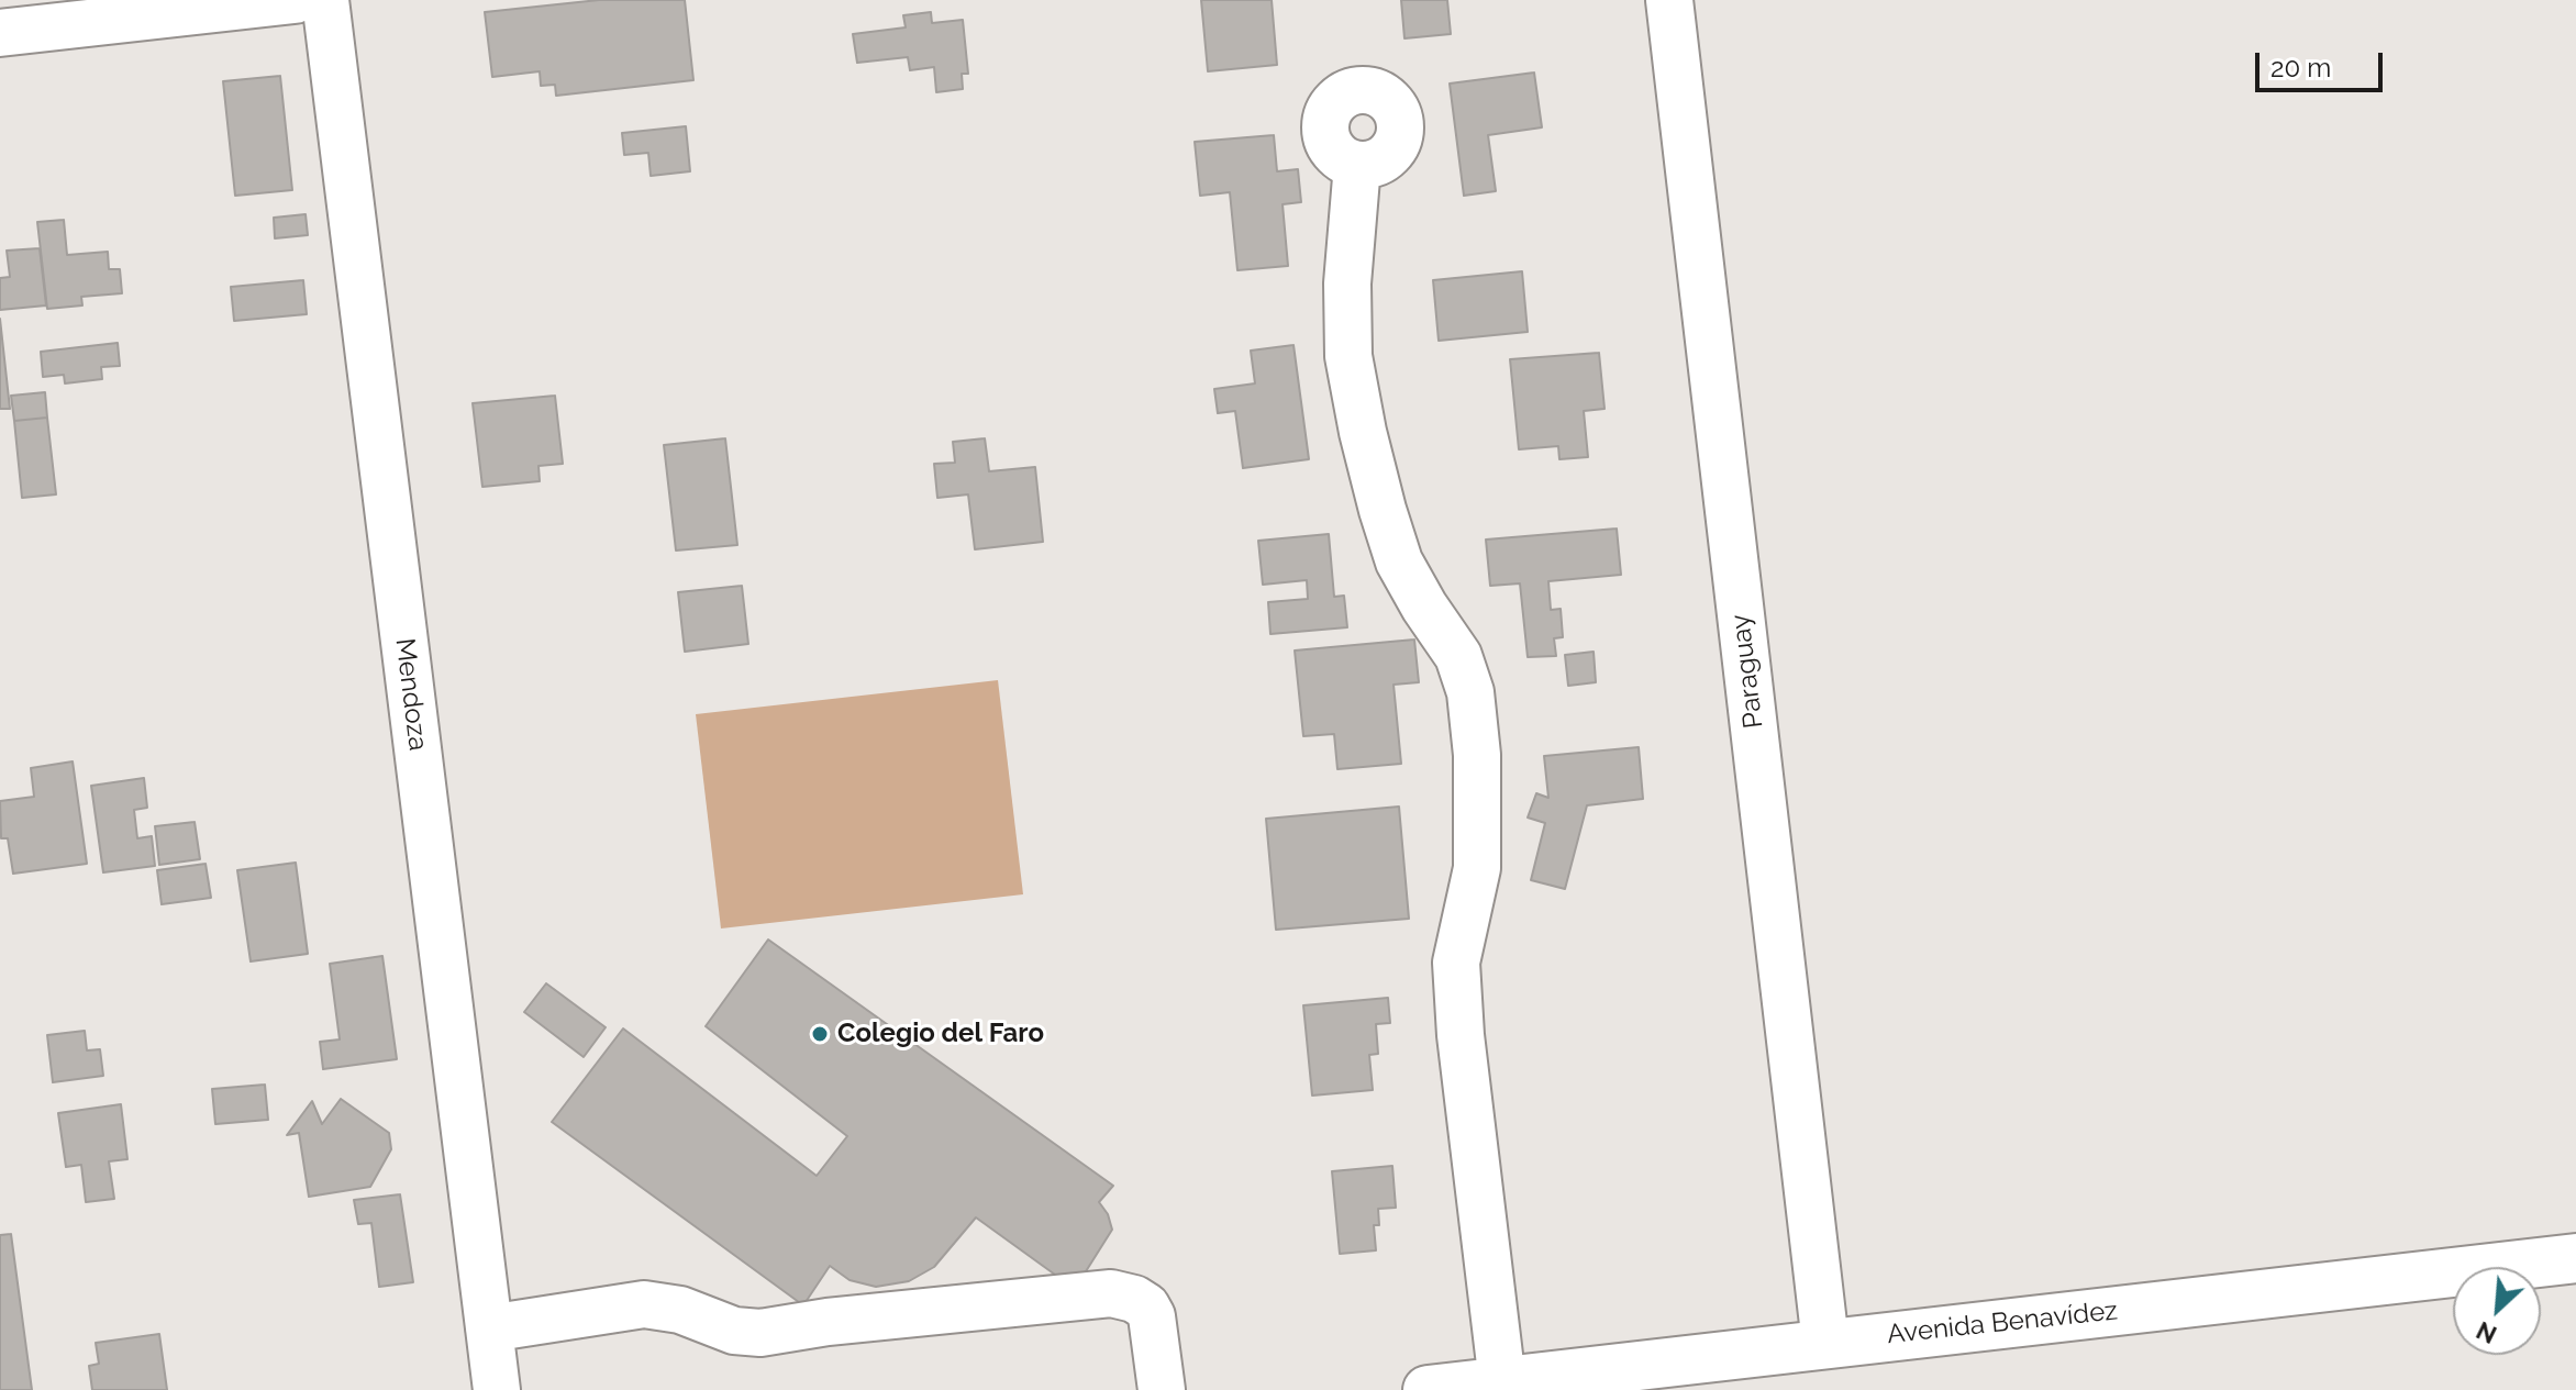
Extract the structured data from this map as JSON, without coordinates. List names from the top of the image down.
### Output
{
  "streets": {
    "main road": ["Avenida Benavídez"],
    "street": ["Paraguay", "Mendoza"]
  },
  "crossings": [
    ["Paraguay", "Avenida Benavídez"]
  ],
  "places": ["Colegio del Faro"],
  "scale_bar": "20 m",
  "north": "bottom left"
}
